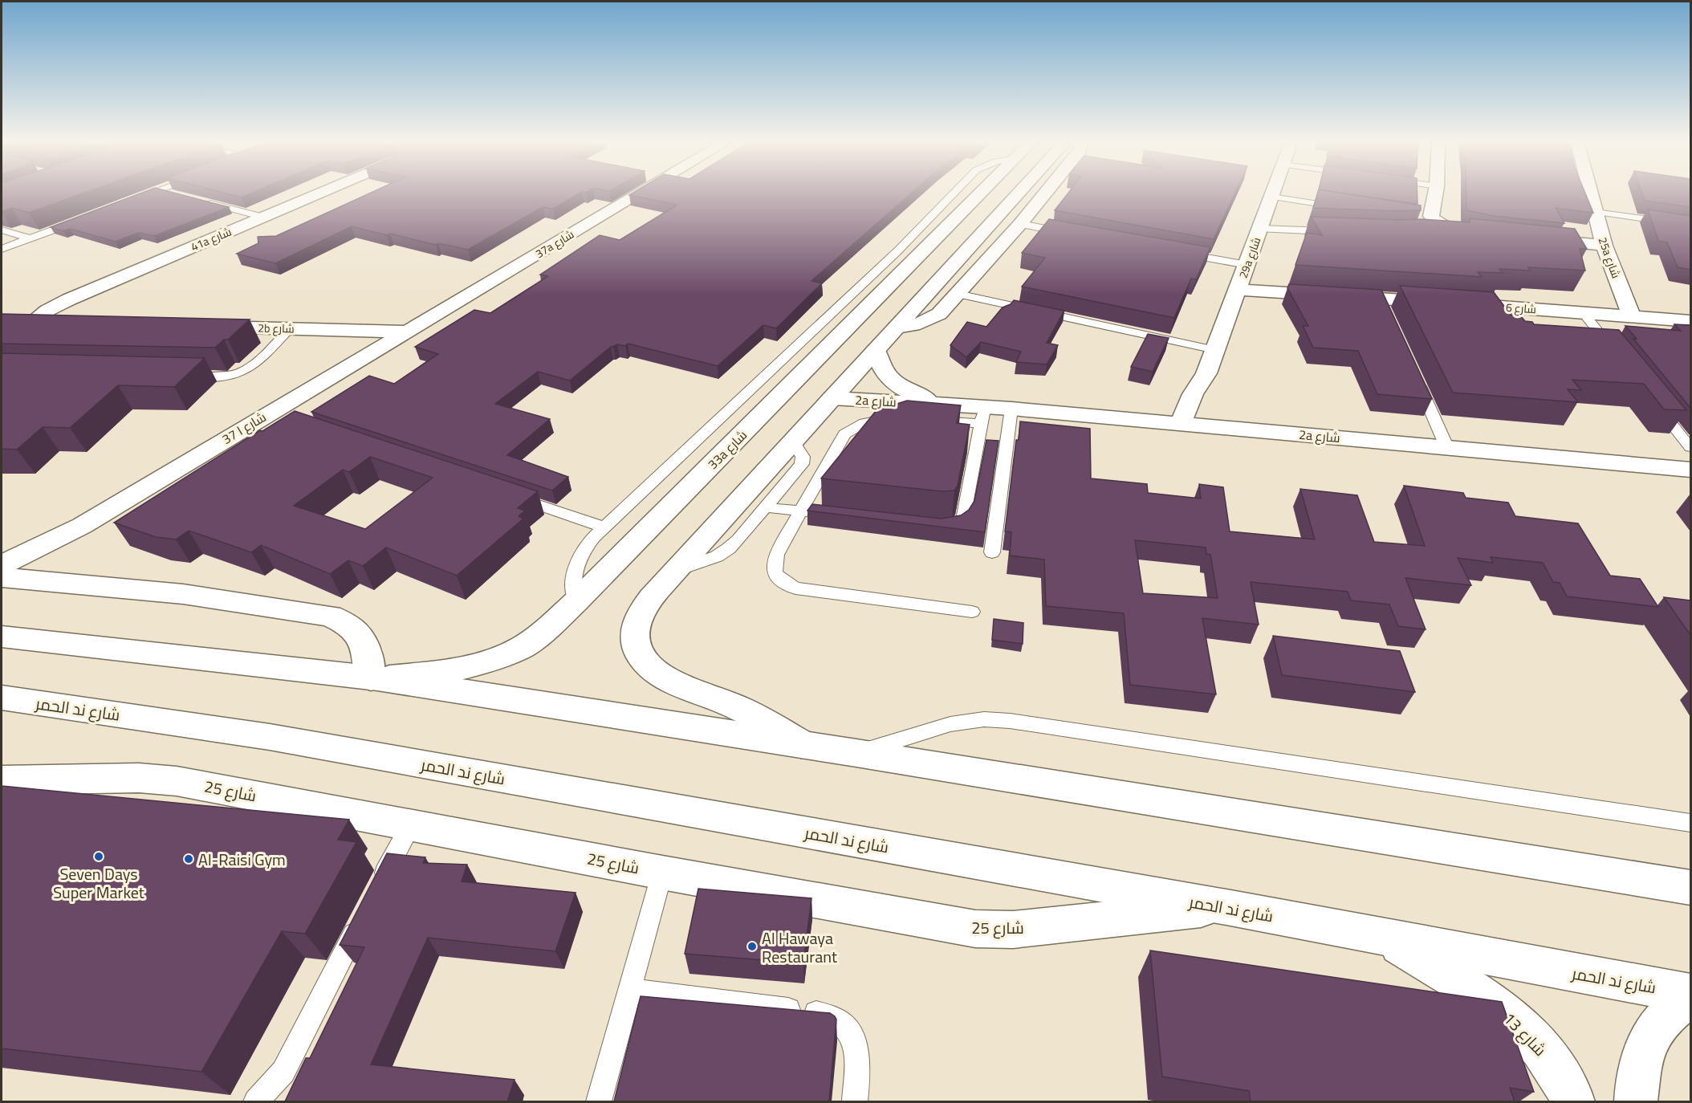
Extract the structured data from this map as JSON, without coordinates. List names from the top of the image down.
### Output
{
  "streets": {
    "street": [
      "41a شارع",
      "37a شارع",
      "29a شارع",
      "25a شارع",
      "شارع 6",
      "2b شارع",
      "2a شارع",
      "شارع ا 37",
      "33a شارع",
      "شارع ند الحمر",
      "شارع 25",
      "شارع 13"
    ]
  },
  "crossings": [
    ["37a شارع", "2b شارع"],
    ["37a شارع", "شارع ا 37"],
    ["29a شارع", "شارع 6"],
    ["29a شارع", "2a شارع"],
    ["25a شارع", "شارع 6"],
    ["2b شارع", "شارع ا 37"],
    ["شارع ند الحمر", "شارع 25"],
    ["شارع ند الحمر", "شارع 13"]
  ],
  "places": ["Seven Days Super Market", "Al-Raisi Gym", "Al Hawaya Restaurant"]
}
